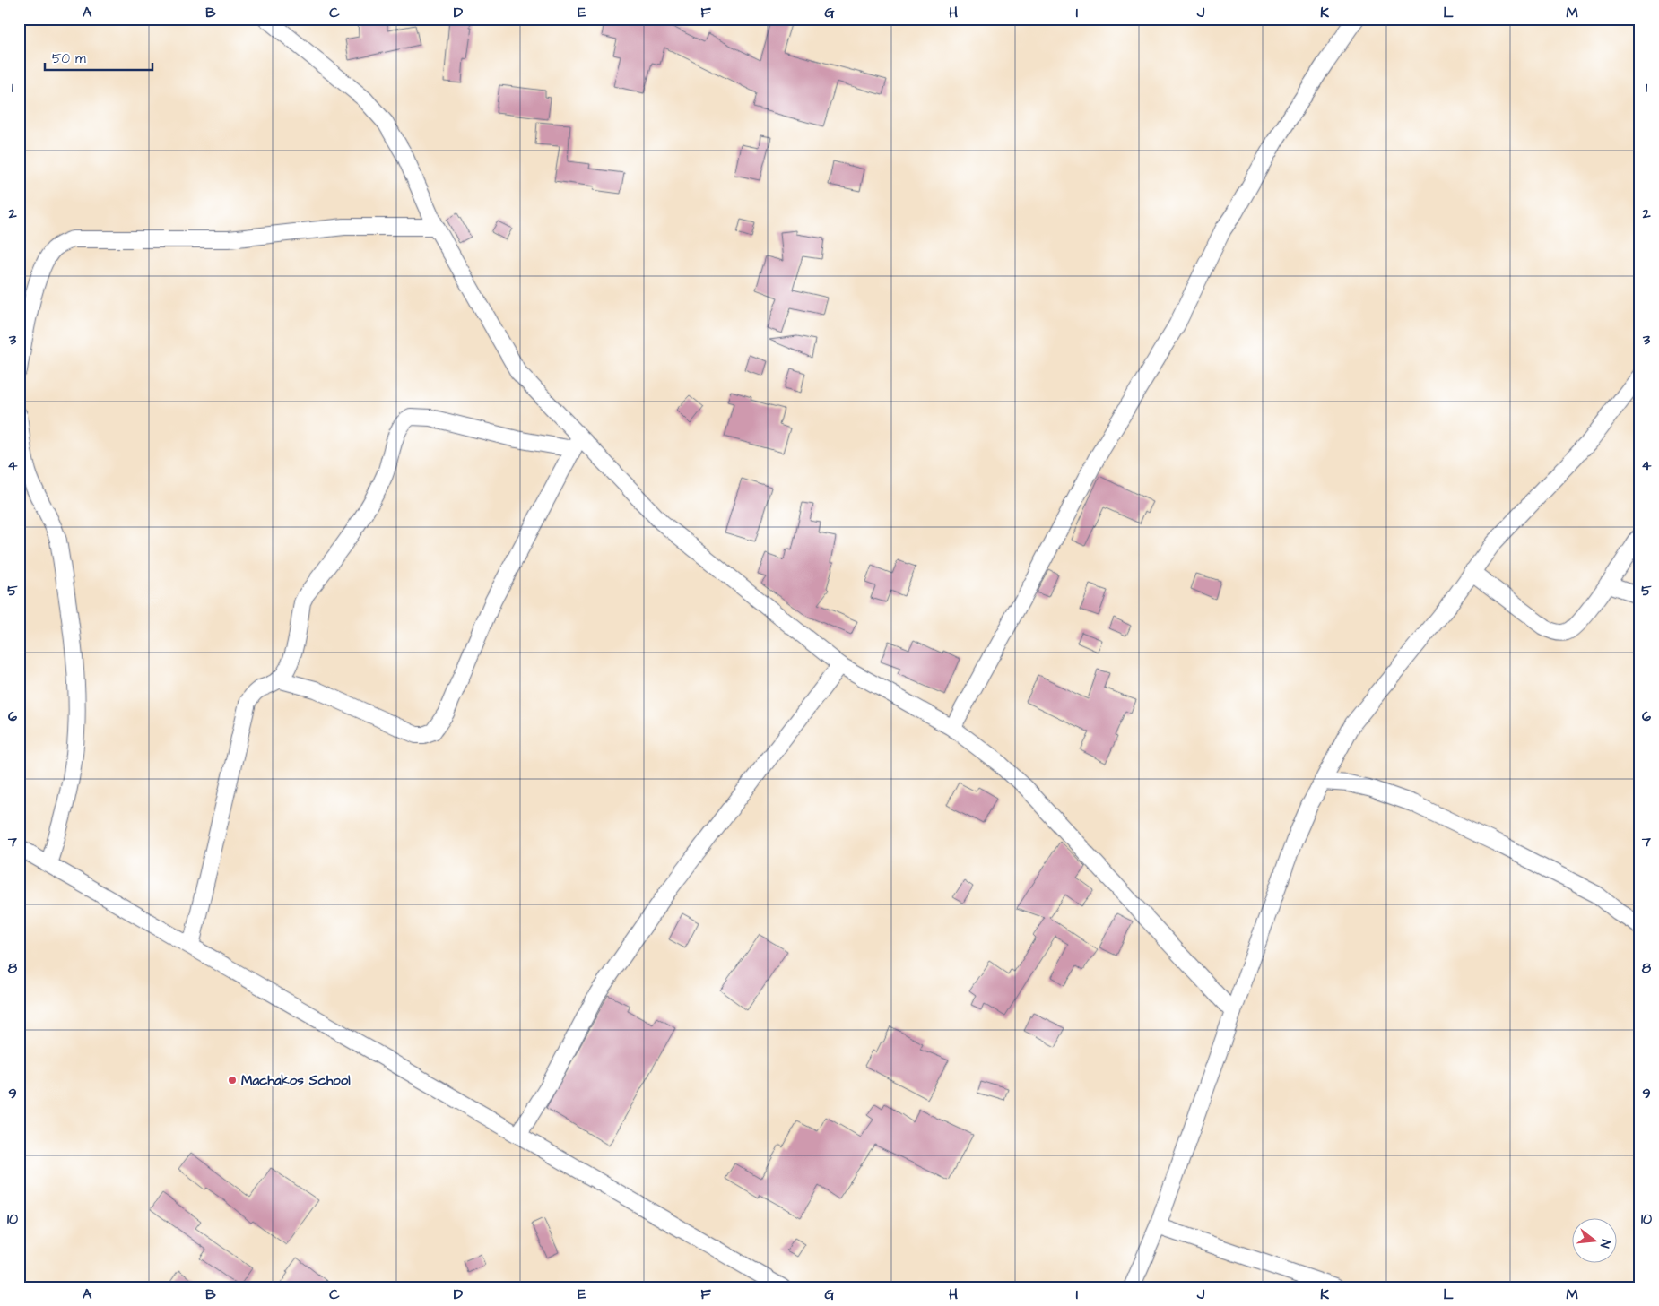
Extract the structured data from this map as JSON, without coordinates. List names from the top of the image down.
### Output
{
  "places": ["Machakos School"],
  "scale_bar": "50 m",
  "north": "right",
  "grid": {
    "columns": [
      "A",
      "B",
      "C",
      "D",
      "E",
      "F",
      "G",
      "H",
      "I",
      "J",
      "K",
      "L",
      "M"
    ],
    "rows": [
      "1",
      "2",
      "3",
      "4",
      "5",
      "6",
      "7",
      "8",
      "9",
      "10"
    ]
  }
}
